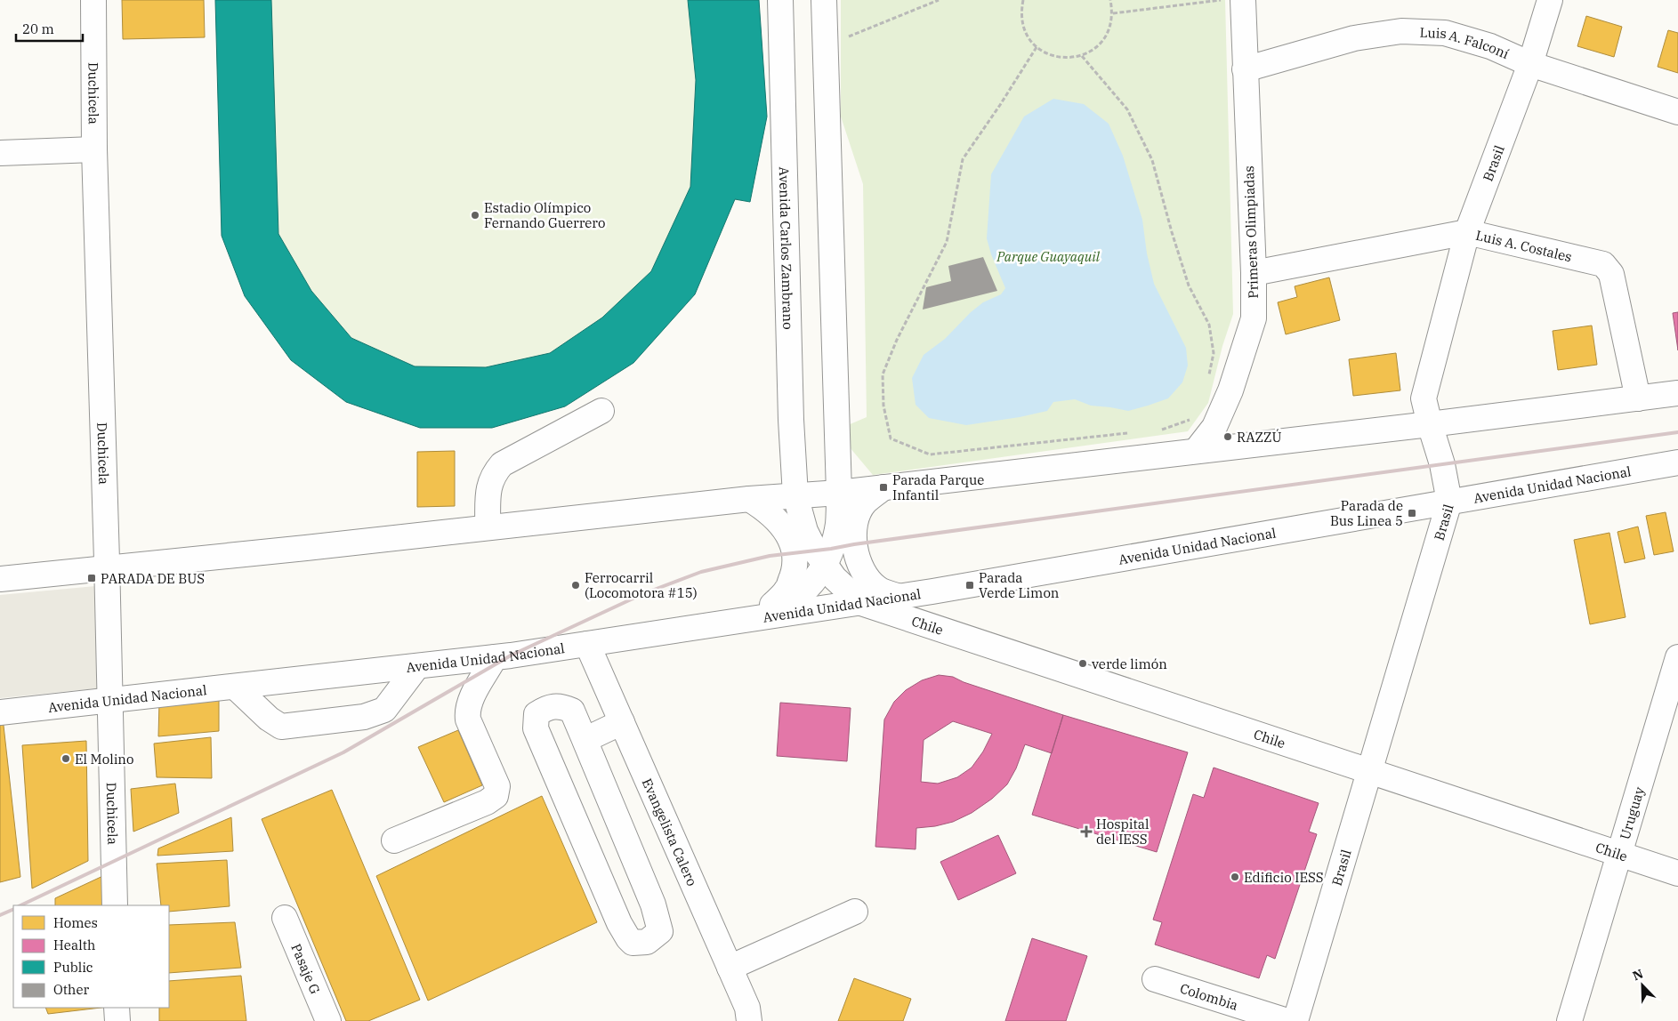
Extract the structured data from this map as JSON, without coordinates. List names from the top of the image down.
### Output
{
  "streets": {
    "street": [
      "Luis A. Falconí",
      "Duchicela",
      "Brasil",
      "Primeras Olimpiadas",
      "Luis A. Costales",
      "Avenida Carlos Zambrano",
      "Avenida Unidad Nacional",
      "Chile",
      "Uruguay",
      "Evangelista Calero",
      "Pasaje G",
      "Colombia"
    ]
  },
  "crossings": [
    ["Luis A. Falconí", "Brasil"],
    ["Luis A. Falconí", "Primeras Olimpiadas"],
    ["Duchicela", "Avenida Unidad Nacional"],
    ["Brasil", "Luis A. Costales"],
    ["Brasil", "Avenida Unidad Nacional"],
    ["Brasil", "Chile"],
    ["Primeras Olimpiadas", "Luis A. Costales"],
    ["Avenida Carlos Zambrano", "Avenida Unidad Nacional"],
    ["Avenida Carlos Zambrano", "Chile"],
    ["Avenida Unidad Nacional", "Chile"],
    ["Avenida Unidad Nacional", "Evangelista Calero"],
    ["Chile", "Uruguay"]
  ],
  "parks": ["Parque Guayaquil"],
  "places": {
    "other": [
      "Estadio Olímpico Fernando Guerrero",
      "RAZZÚ",
      "Ferrocarril (Locomotora #15)",
      "verde limón",
      "El Molino",
      "Edificio IESS"
    ],
    "transit": [
      "Parada Parque Infantil",
      "Parada de Bus Linea 5",
      "PARADA DE BUS",
      "Parada Verde Limon"
    ],
    "health": ["Hospital del IESS"]
  },
  "legend": [
    "Homes",
    "Health",
    "Public",
    "Other"
  ],
  "scale_bar": "20 m",
  "north": "top left"
}
